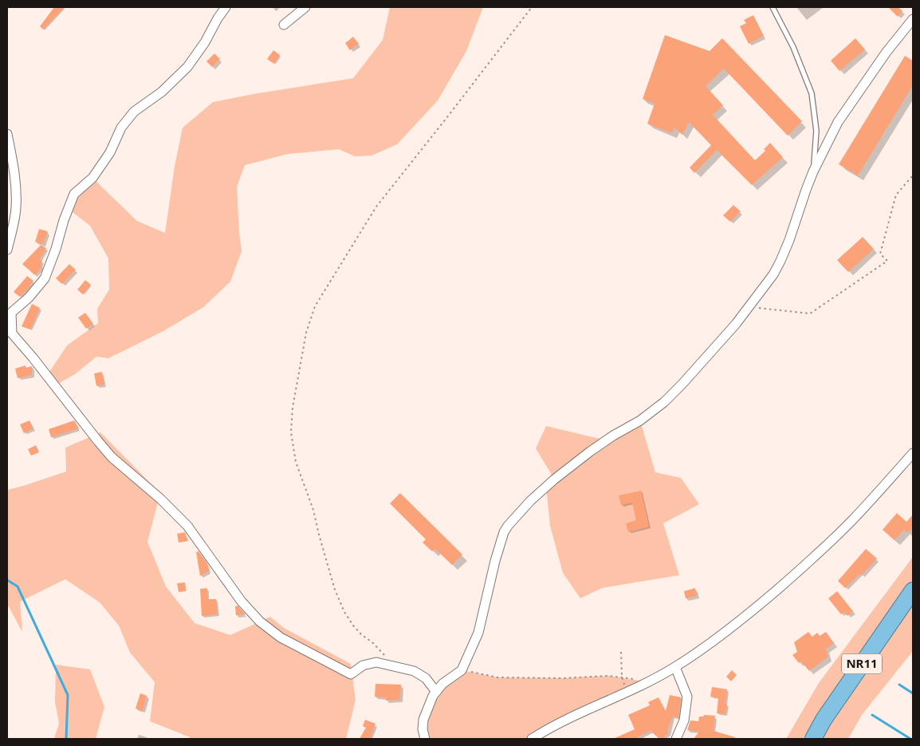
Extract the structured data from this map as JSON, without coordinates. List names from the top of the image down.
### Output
{
  "streets": {
    "highway": ["NR11"]
  }
}
